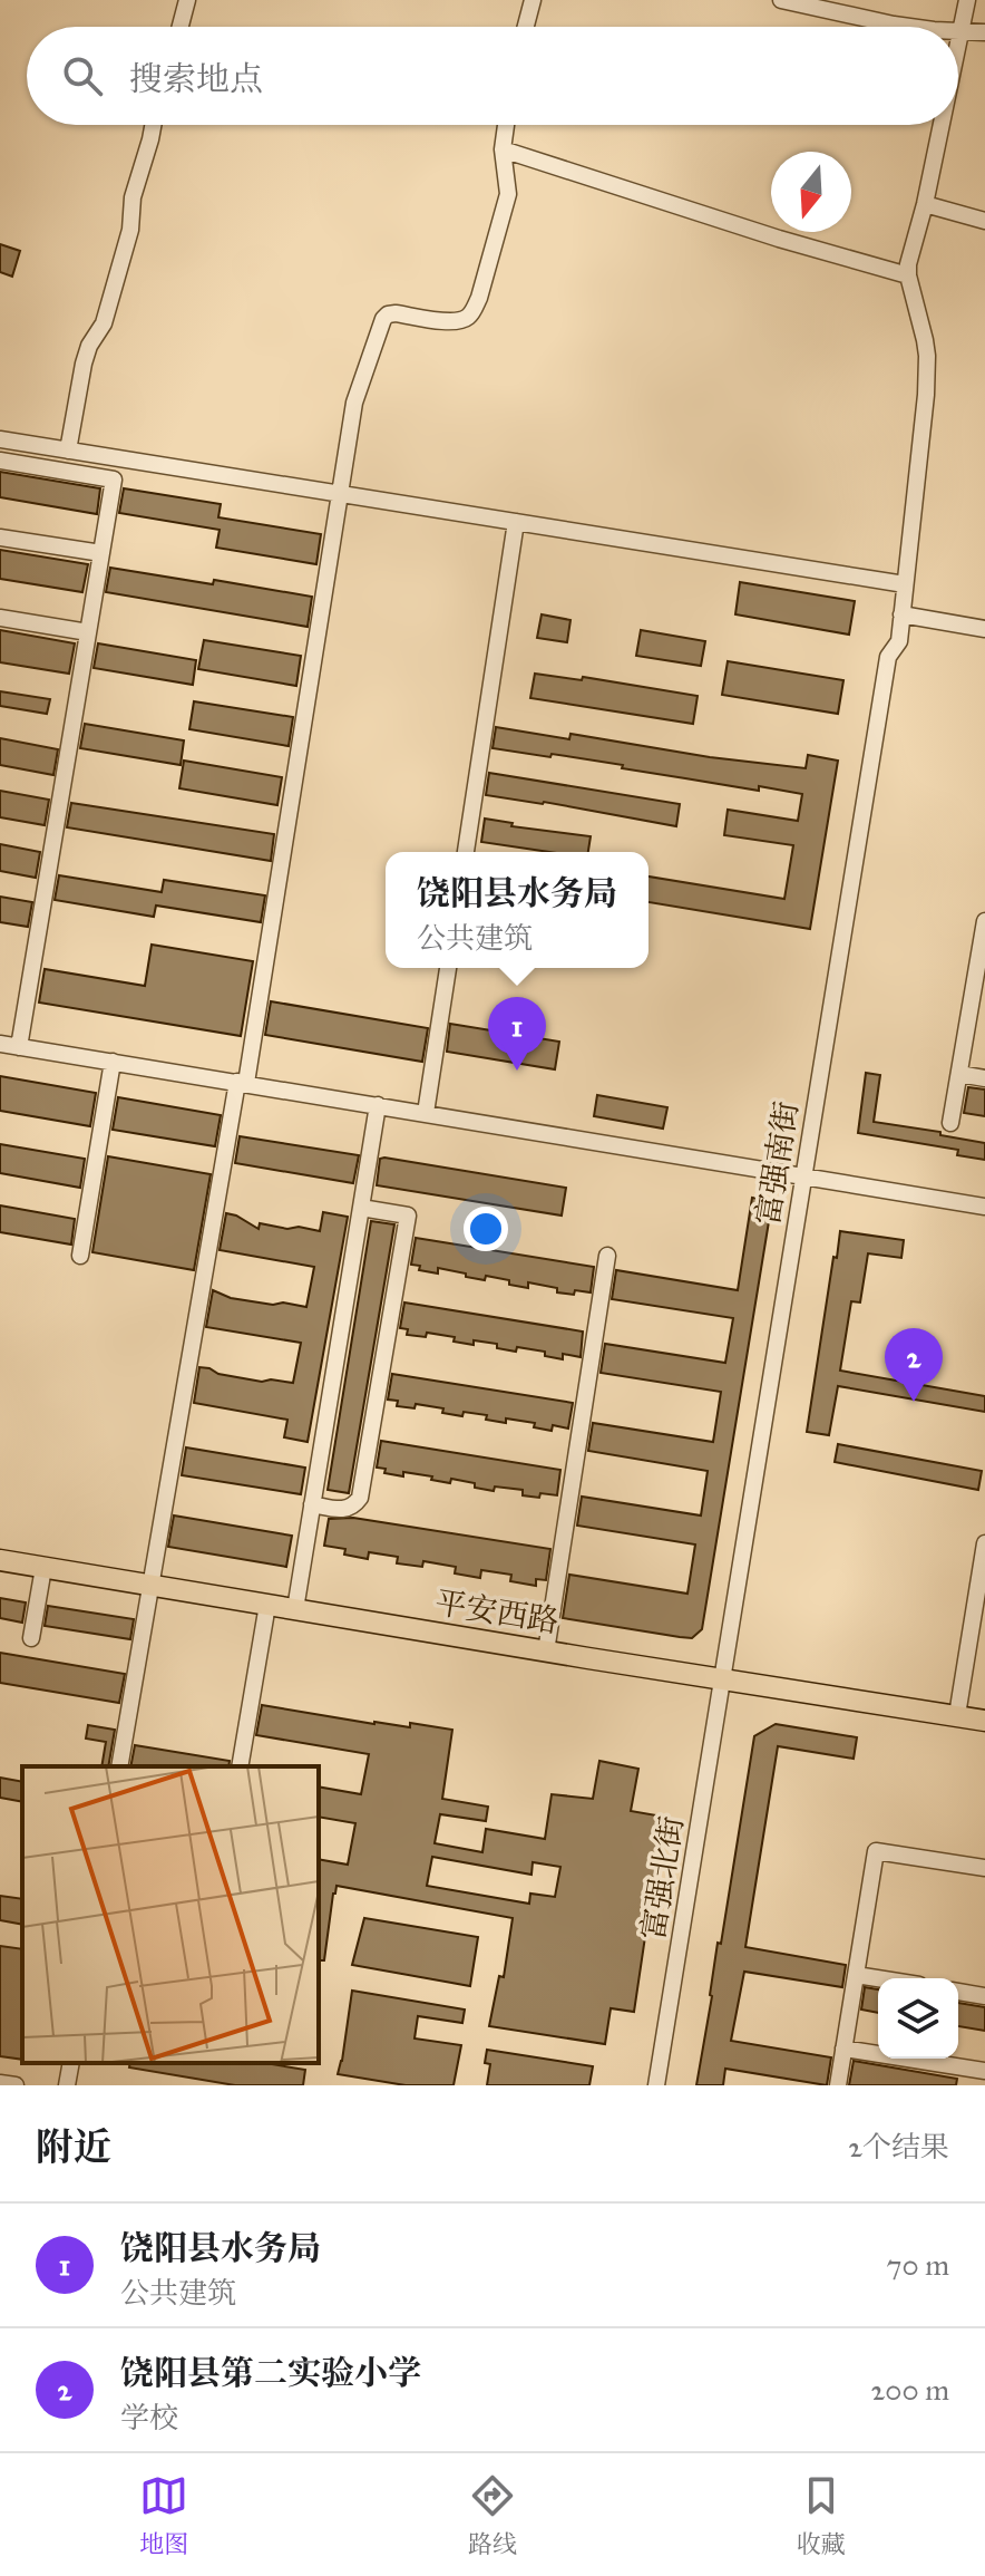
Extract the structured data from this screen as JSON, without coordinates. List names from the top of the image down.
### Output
{
  "streets": {
    "main road": ["平安西路"],
    "street": ["富强南街", "富强北街"]
  },
  "crossings": [
    ["富强南街", "平安西路"],
    ["富强南街", "富强北街"],
    ["平安西路", "富强北街"]
  ],
  "north": "bottom",
  "page": {
    "search": "搜索地点",
    "popup": ["饶阳县水务局", "公共建筑"],
    "pins": ["1", "2"],
    "heading": ["附近", "2个结果"],
    "list": [
      {
        "mark": "1",
        "name": "饶阳县水务局",
        "note": "公共建筑",
        "value": "70 m"
      },
      {
        "mark": "2",
        "name": "饶阳县第二实验小学",
        "note": "学校",
        "value": "200 m"
      }
    ],
    "nav": ["地图", "路线", "收藏"]
  }
}
